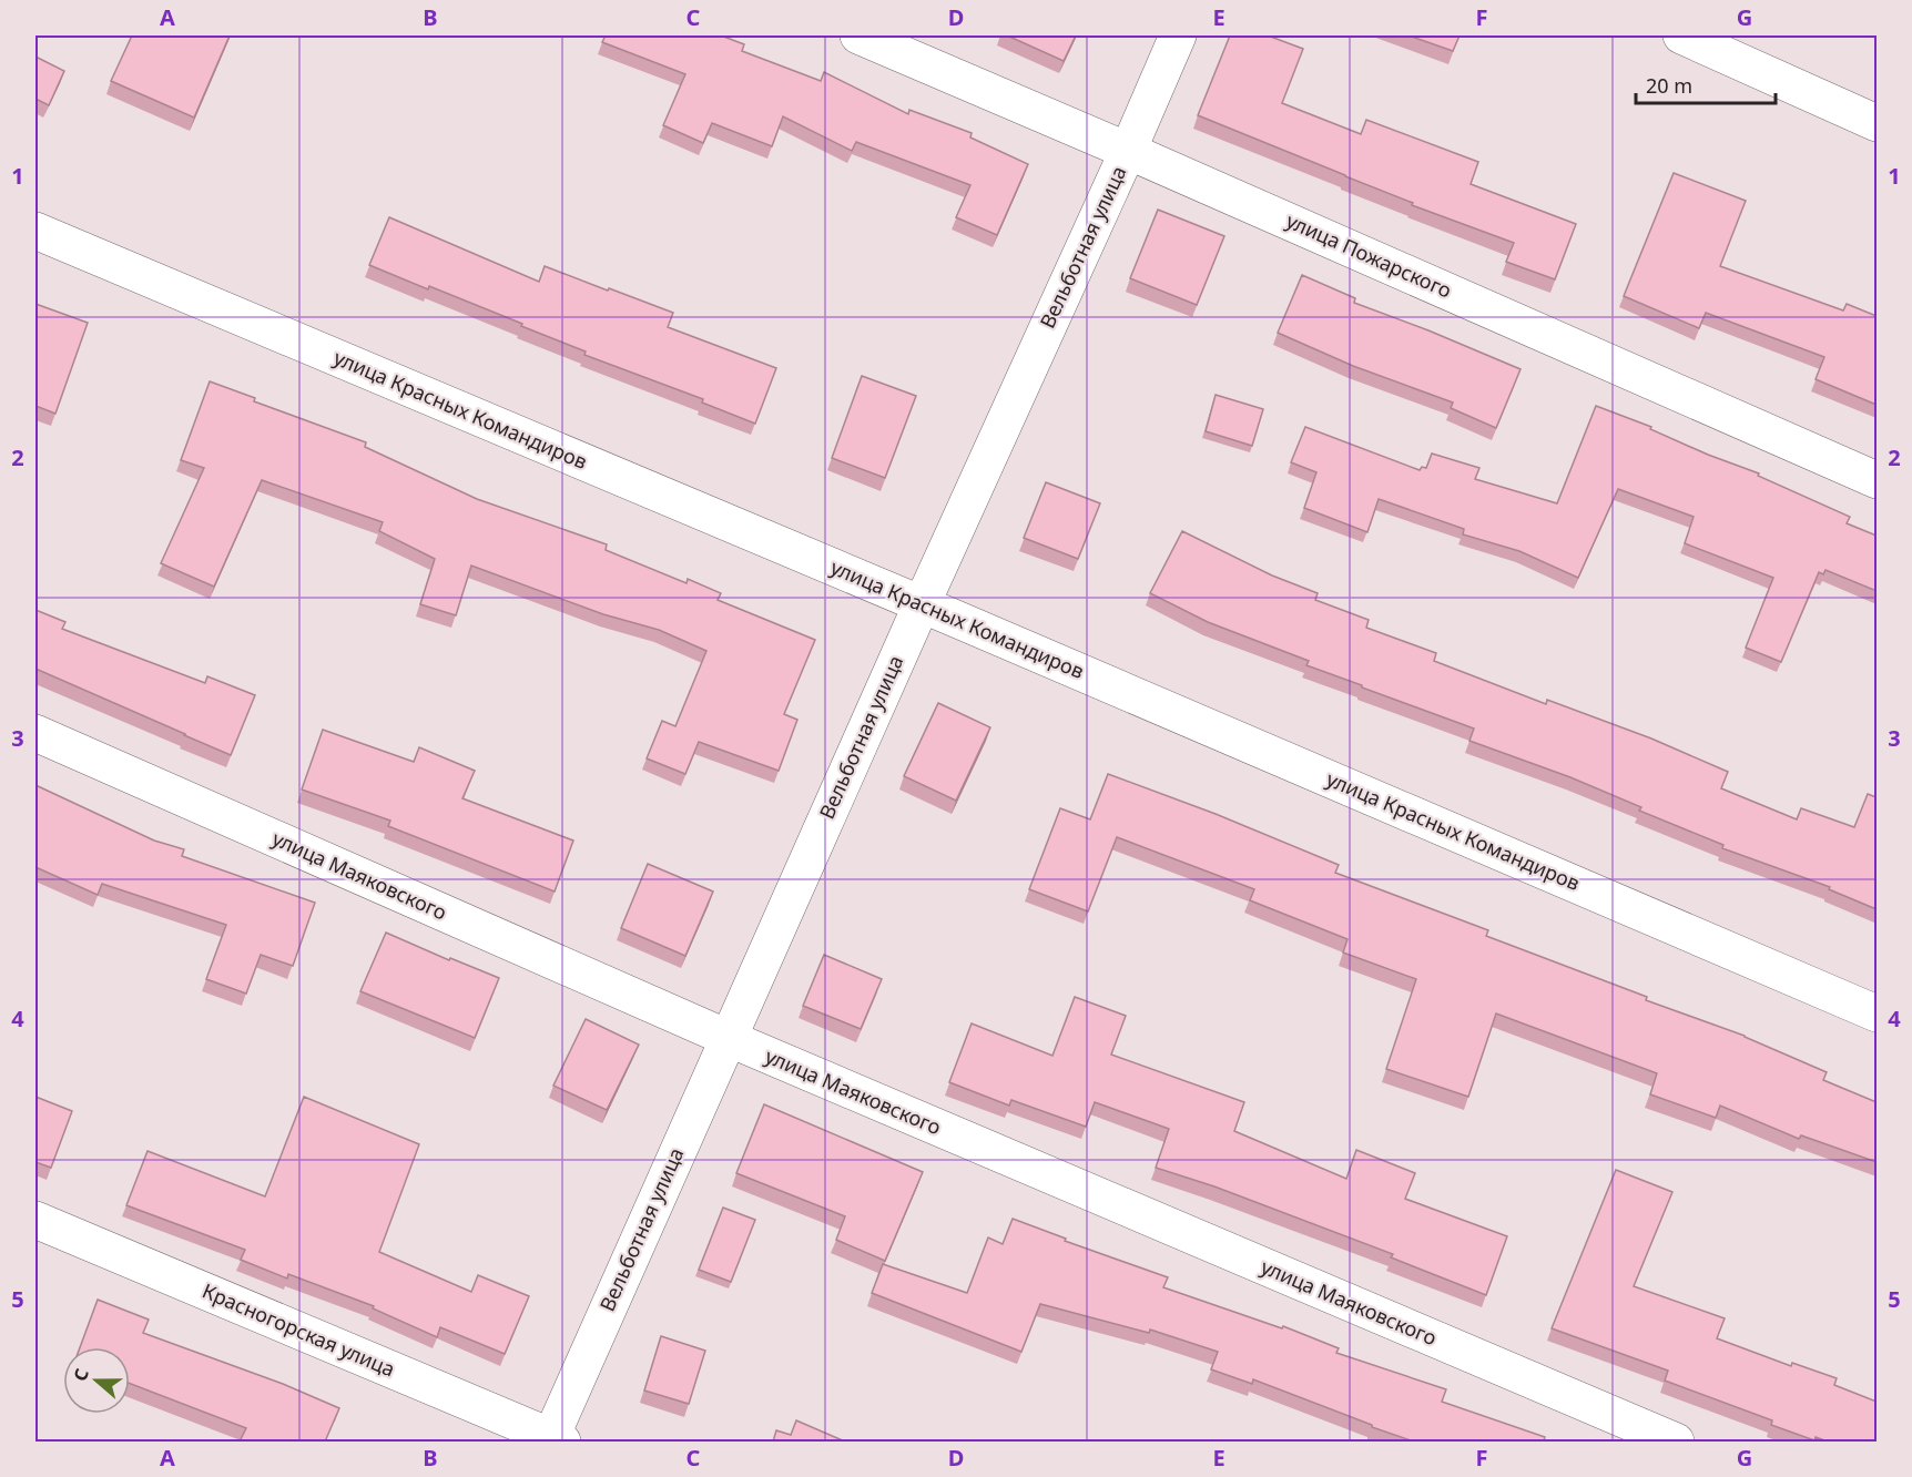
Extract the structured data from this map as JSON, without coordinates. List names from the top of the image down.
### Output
{
  "streets": {
    "street": [
      "Вельботная улица",
      "улица Пожарского",
      "улица Красных Командиров",
      "улица Маяковского",
      "Красногорская улица"
    ]
  },
  "crossings": [
    ["Вельботная улица", "улица Пожарского"],
    ["Вельботная улица", "улица Красных Командиров"],
    ["Вельботная улица", "улица Маяковского"],
    ["Вельботная улица", "Красногорская улица"]
  ],
  "scale_bar": "20 m",
  "north": "left",
  "grid": {
    "columns": [
      "A",
      "B",
      "C",
      "D",
      "E",
      "F",
      "G"
    ],
    "rows": [
      "1",
      "2",
      "3",
      "4",
      "5"
    ]
  }
}
